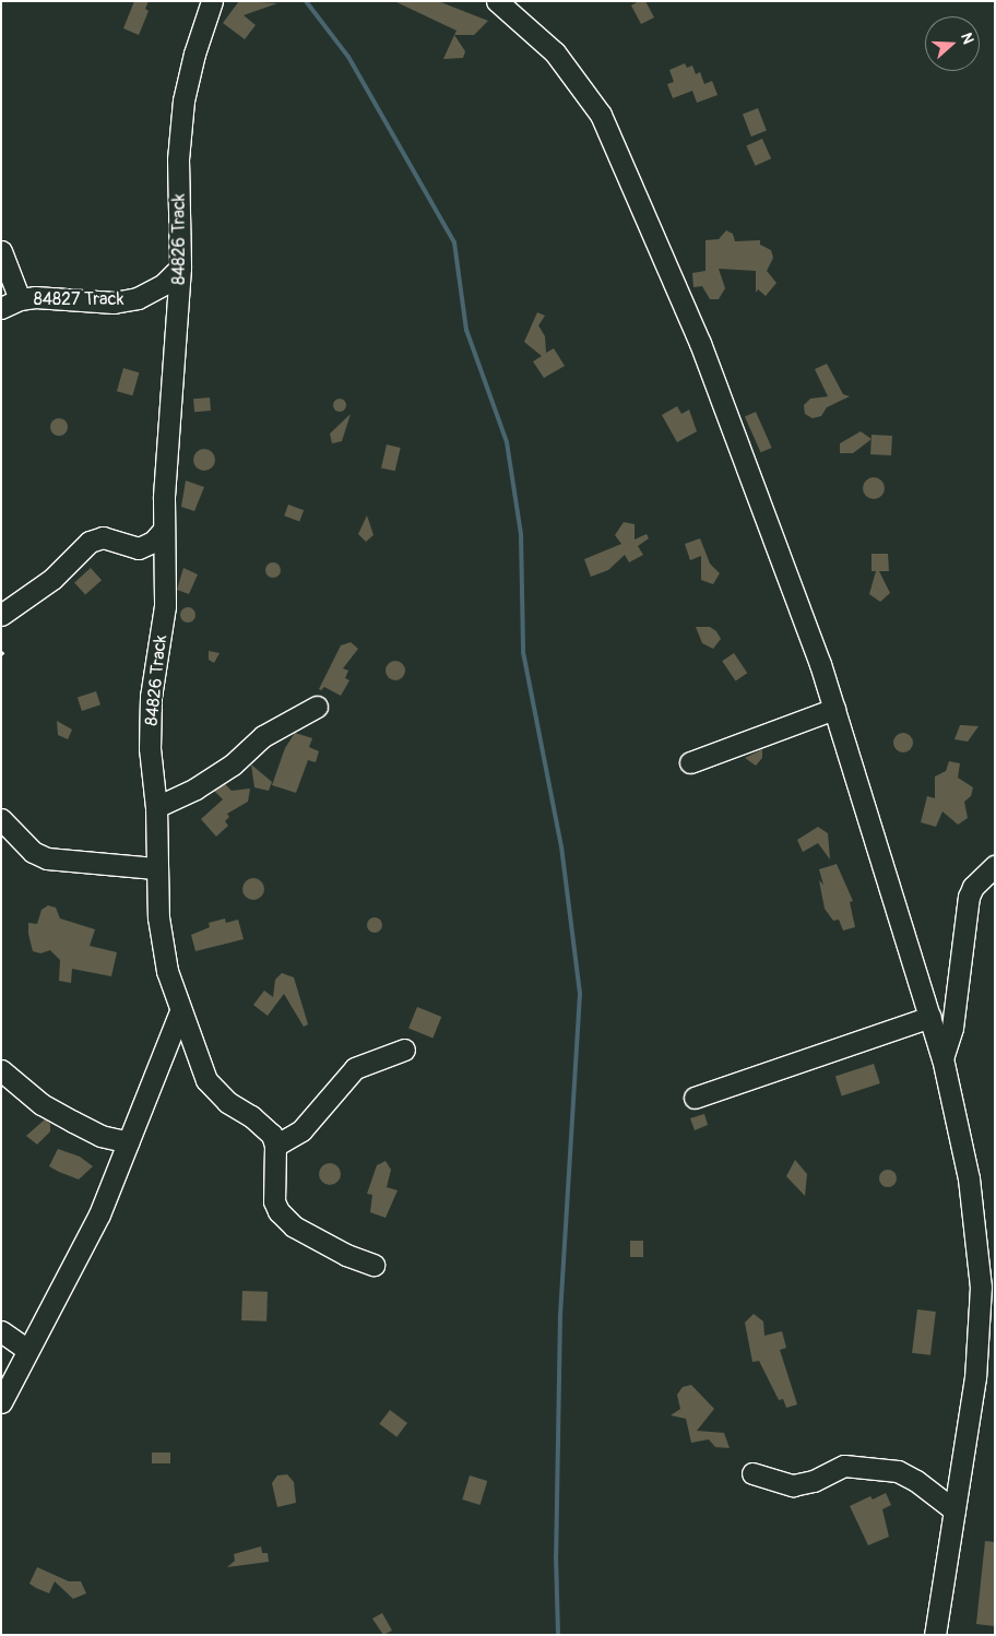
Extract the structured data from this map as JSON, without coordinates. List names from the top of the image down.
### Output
{
  "streets": {
    "street": ["84826 Track", "84827 Track"]
  },
  "crossings": [
    ["84826 Track", "84827 Track"]
  ],
  "north": "right"
}
